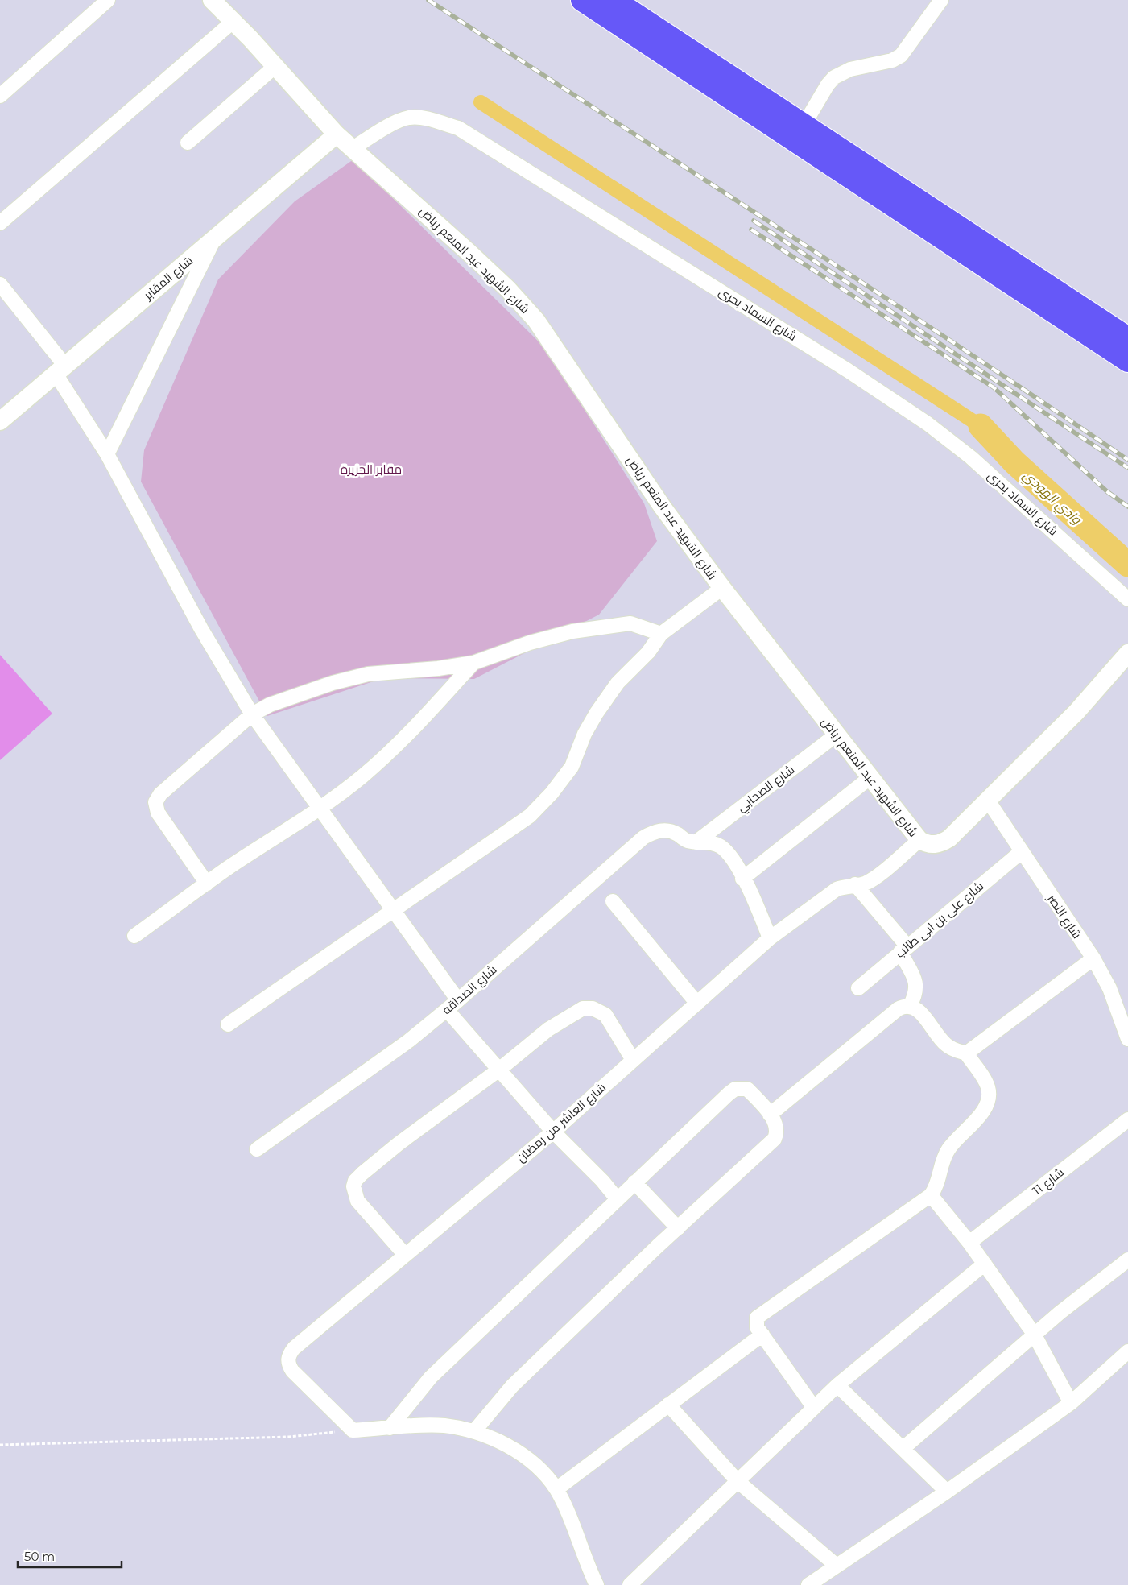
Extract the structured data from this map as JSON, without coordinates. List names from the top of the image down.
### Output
{
  "streets": {
    "street": [
      "شارع الشهيد عبد المنعم رياض",
      "شارع المقابر",
      "شارع السماد بحرى",
      "شارع الصحابي",
      "شارع النصر",
      "شارع على بن ابى طالب",
      "شارع الصداقه",
      "شارع العاشر من رمضان",
      "شارع 11"
    ]
  },
  "crossings": [
    ["شارع الشهيد عبد المنعم رياض", "شارع المقابر"],
    ["شارع الشهيد عبد المنعم رياض", "شارع السماد بحرى"],
    ["شارع الشهيد عبد المنعم رياض", "شارع الصحابي"],
    ["شارع الشهيد عبد المنعم رياض", "شارع النصر"],
    ["شارع الشهيد عبد المنعم رياض", "شارع العاشر من رمضان"],
    ["شارع الصحابي", "شارع الصداقه"],
    ["شارع النصر", "شارع على بن ابى طالب"],
    ["شارع الصداقه", "شارع العاشر من رمضان"]
  ],
  "water": ["وادي الهودي"],
  "parks": ["مقابر الجزيرة"],
  "scale_bar": "50 m"
}
